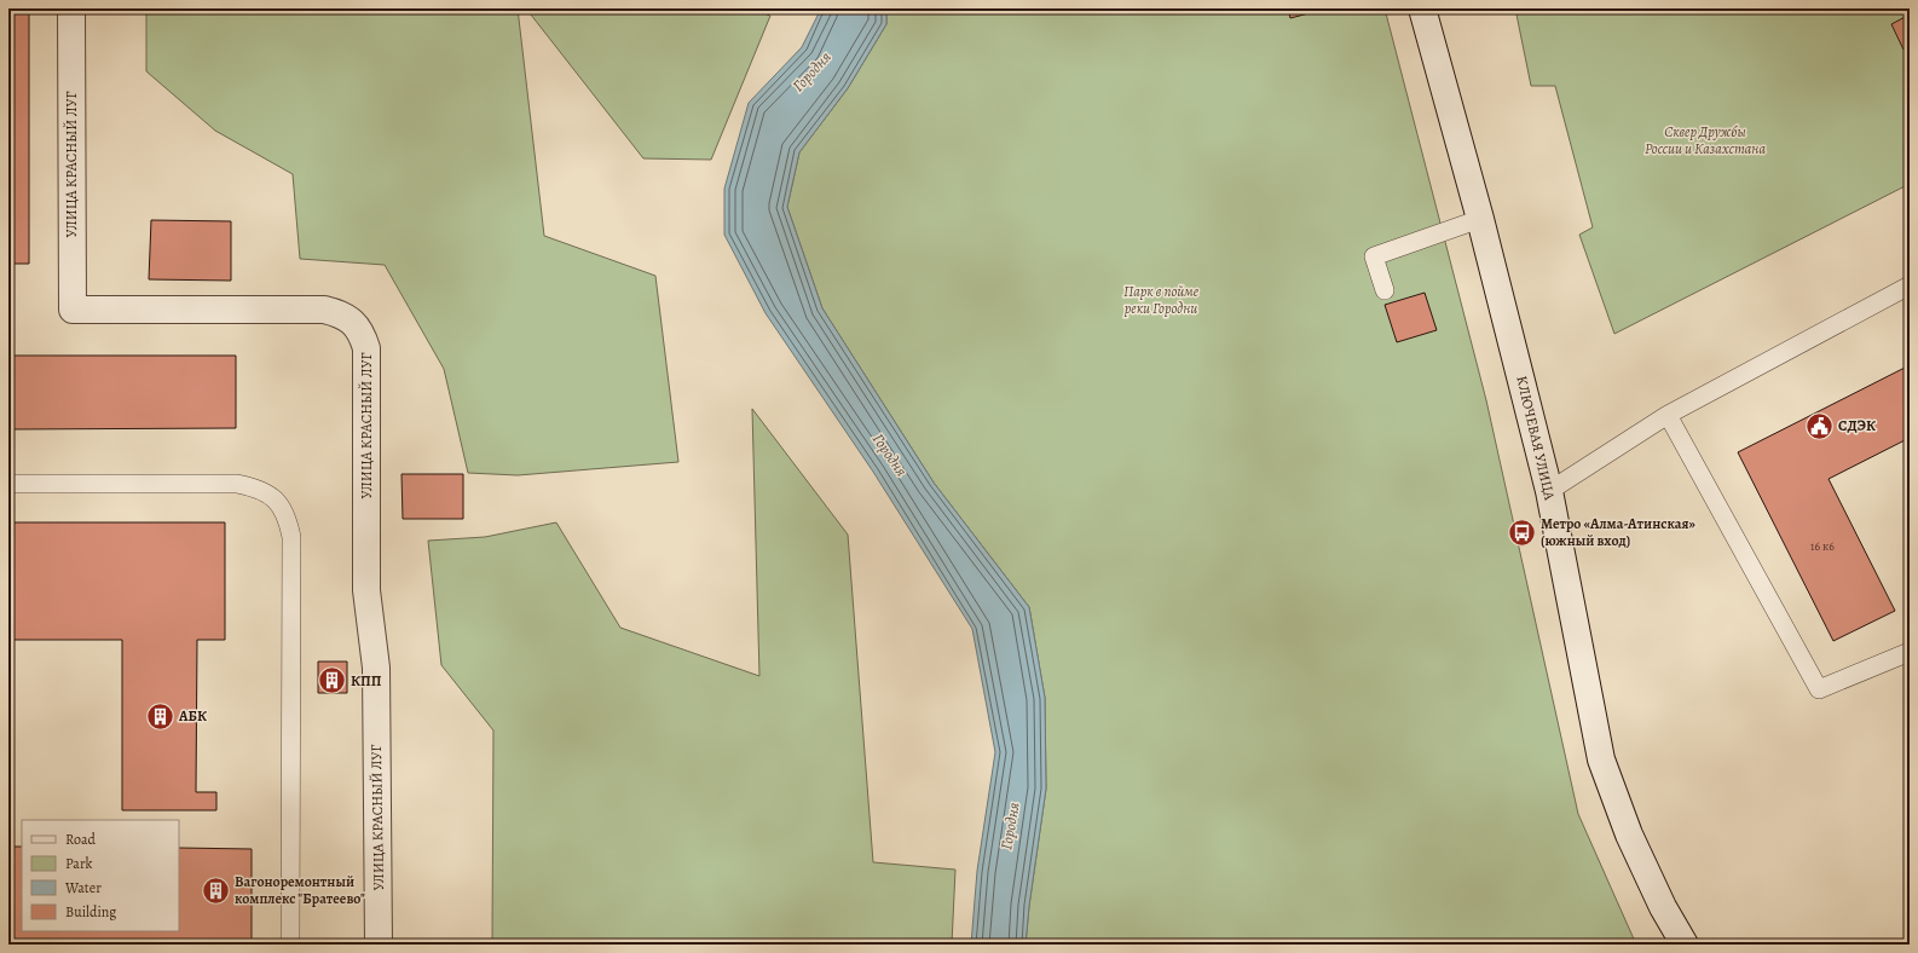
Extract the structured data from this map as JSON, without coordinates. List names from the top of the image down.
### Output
{
  "streets": {
    "street": ["УЛИЦА КРАСНЫЙ ЛУГ", "КЛЮЧЕВАЯ УЛИЦА"]
  },
  "water": ["Городня"],
  "parks": ["Сквер Дружбы России и Казахстана", "Парк в пойме реки Городни"],
  "places": {
    "public building": ["СДЭК"],
    "bus stop": ["Метро «Алма-Атинская» (южный вход)"],
    "building": ["КПП", "АБК", "Вагоноремонтный комплекс \"Братеево\""]
  },
  "house_numbers": ["16 к6"],
  "legend": [
    "Road",
    "Park",
    "Water",
    "Building"
  ]
}
